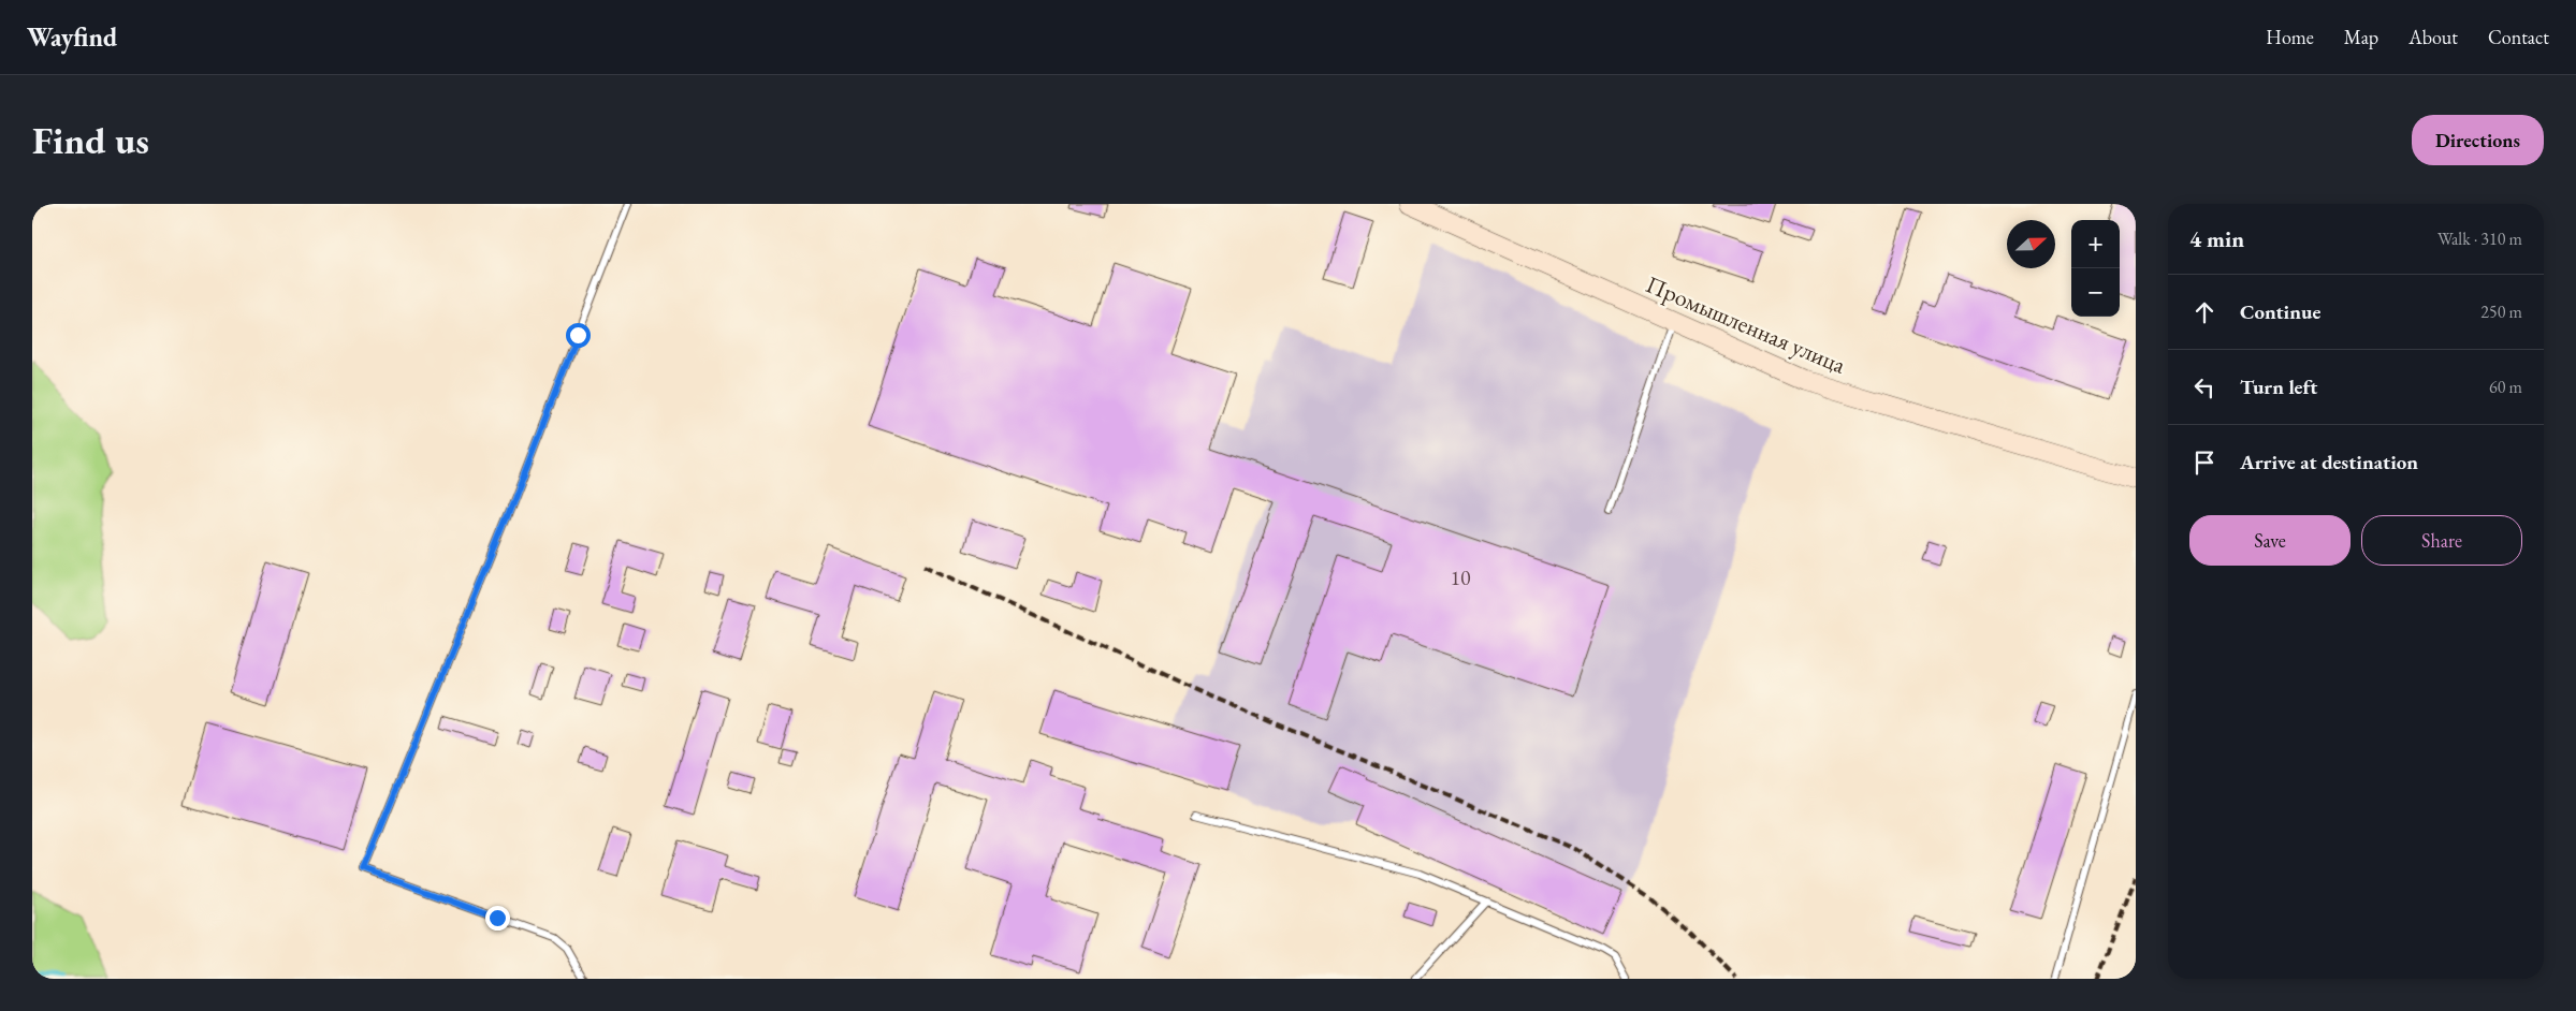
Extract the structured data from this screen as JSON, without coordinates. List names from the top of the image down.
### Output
{
  "streets": {
    "street": ["Промышленная улица"]
  },
  "house_numbers": ["10"],
  "north": "right",
  "page": {
    "header": "Wayfind",
    "nav": [
      "Home",
      "Map",
      "About",
      "Contact"
    ],
    "buttons": [
      "Directions",
      ["Save", "Share"]
    ],
    "title": "Find us",
    "heading": ["4 min", "Walk · 310 m"],
    "map_buttons": ["+", "−"],
    "list": [
      ["Continue", "250 m"],
      ["Turn left", "60 m"],
      "Arrive at destination"
    ]
  }
}
